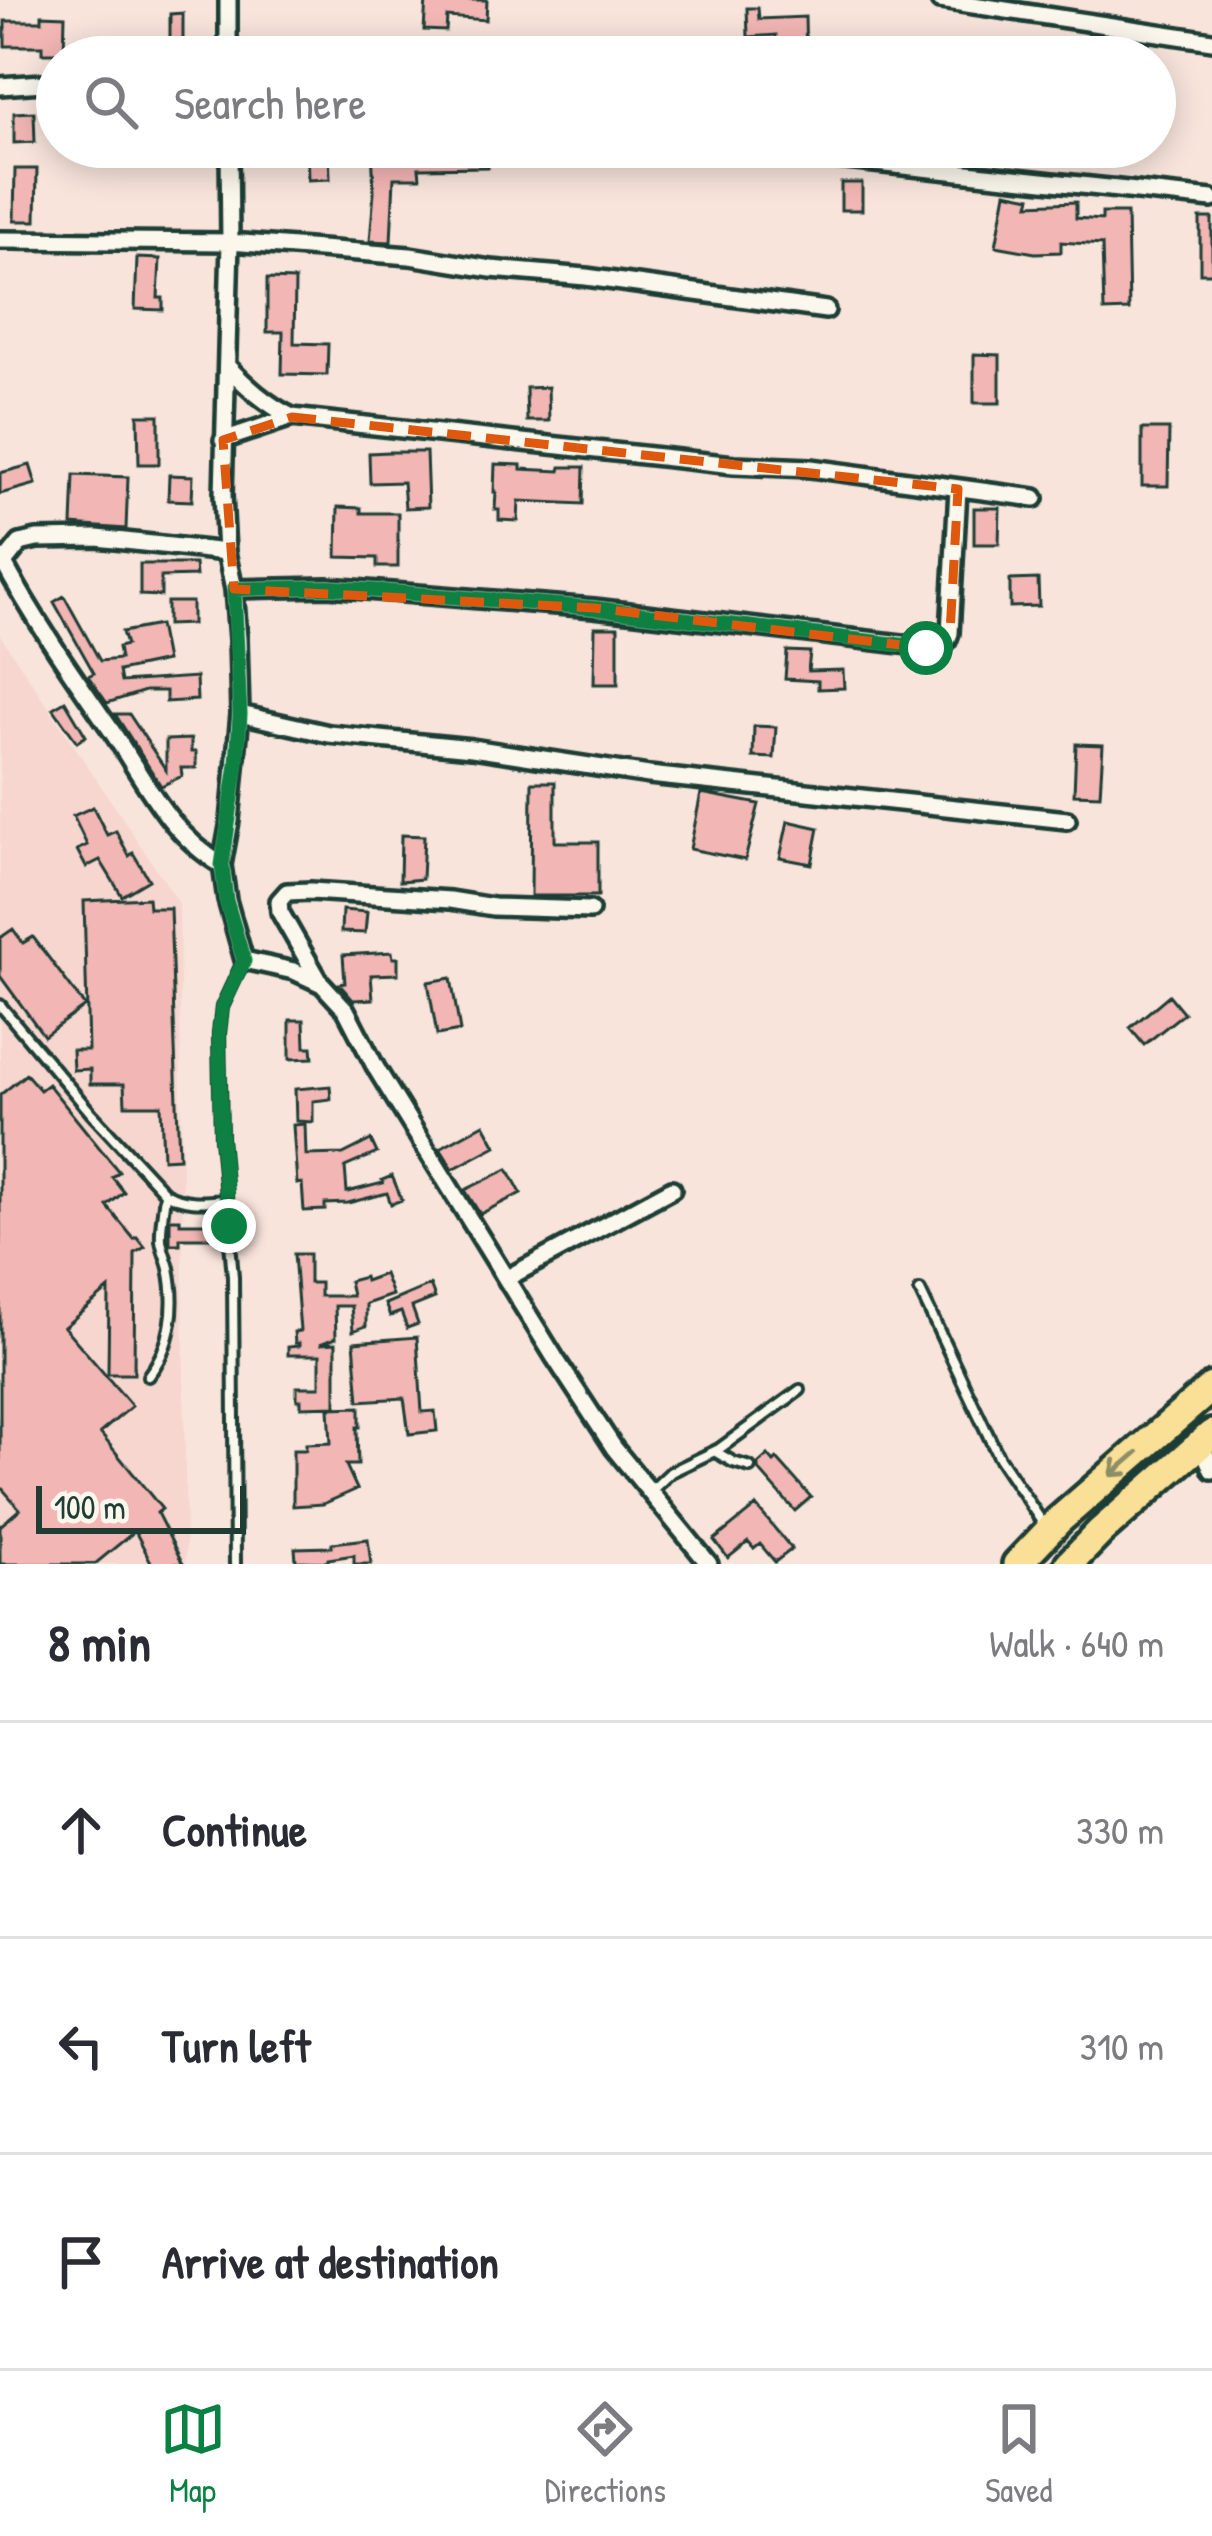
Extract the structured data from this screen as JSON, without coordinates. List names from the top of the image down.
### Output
{
  "scale_bar": "100 m",
  "page": {
    "search": "Search here",
    "scale": "100 m",
    "heading": ["8 min", "Walk · 640 m"],
    "list": [
      ["Continue", "330 m"],
      ["Turn left", "310 m"],
      "Arrive at destination"
    ],
    "nav": ["Map", "Directions", "Saved"]
  }
}
